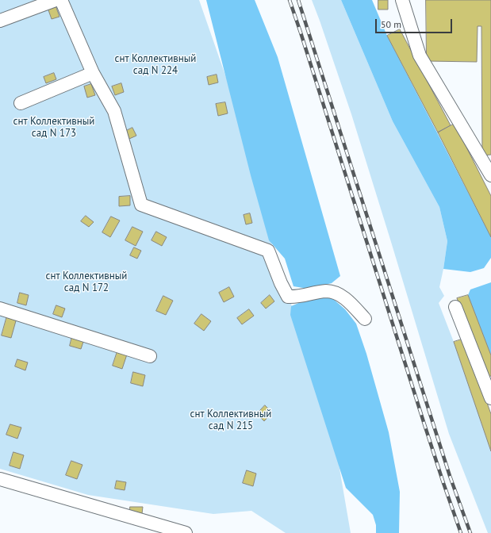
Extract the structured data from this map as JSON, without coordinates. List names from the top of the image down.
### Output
{
  "parks": [
    "снт Коллективный сад N 224",
    "снт Коллективный сад N 173",
    "снт Коллективный сад N 172",
    "снт Коллективный сад N 215"
  ],
  "scale_bar": "50 m"
}
